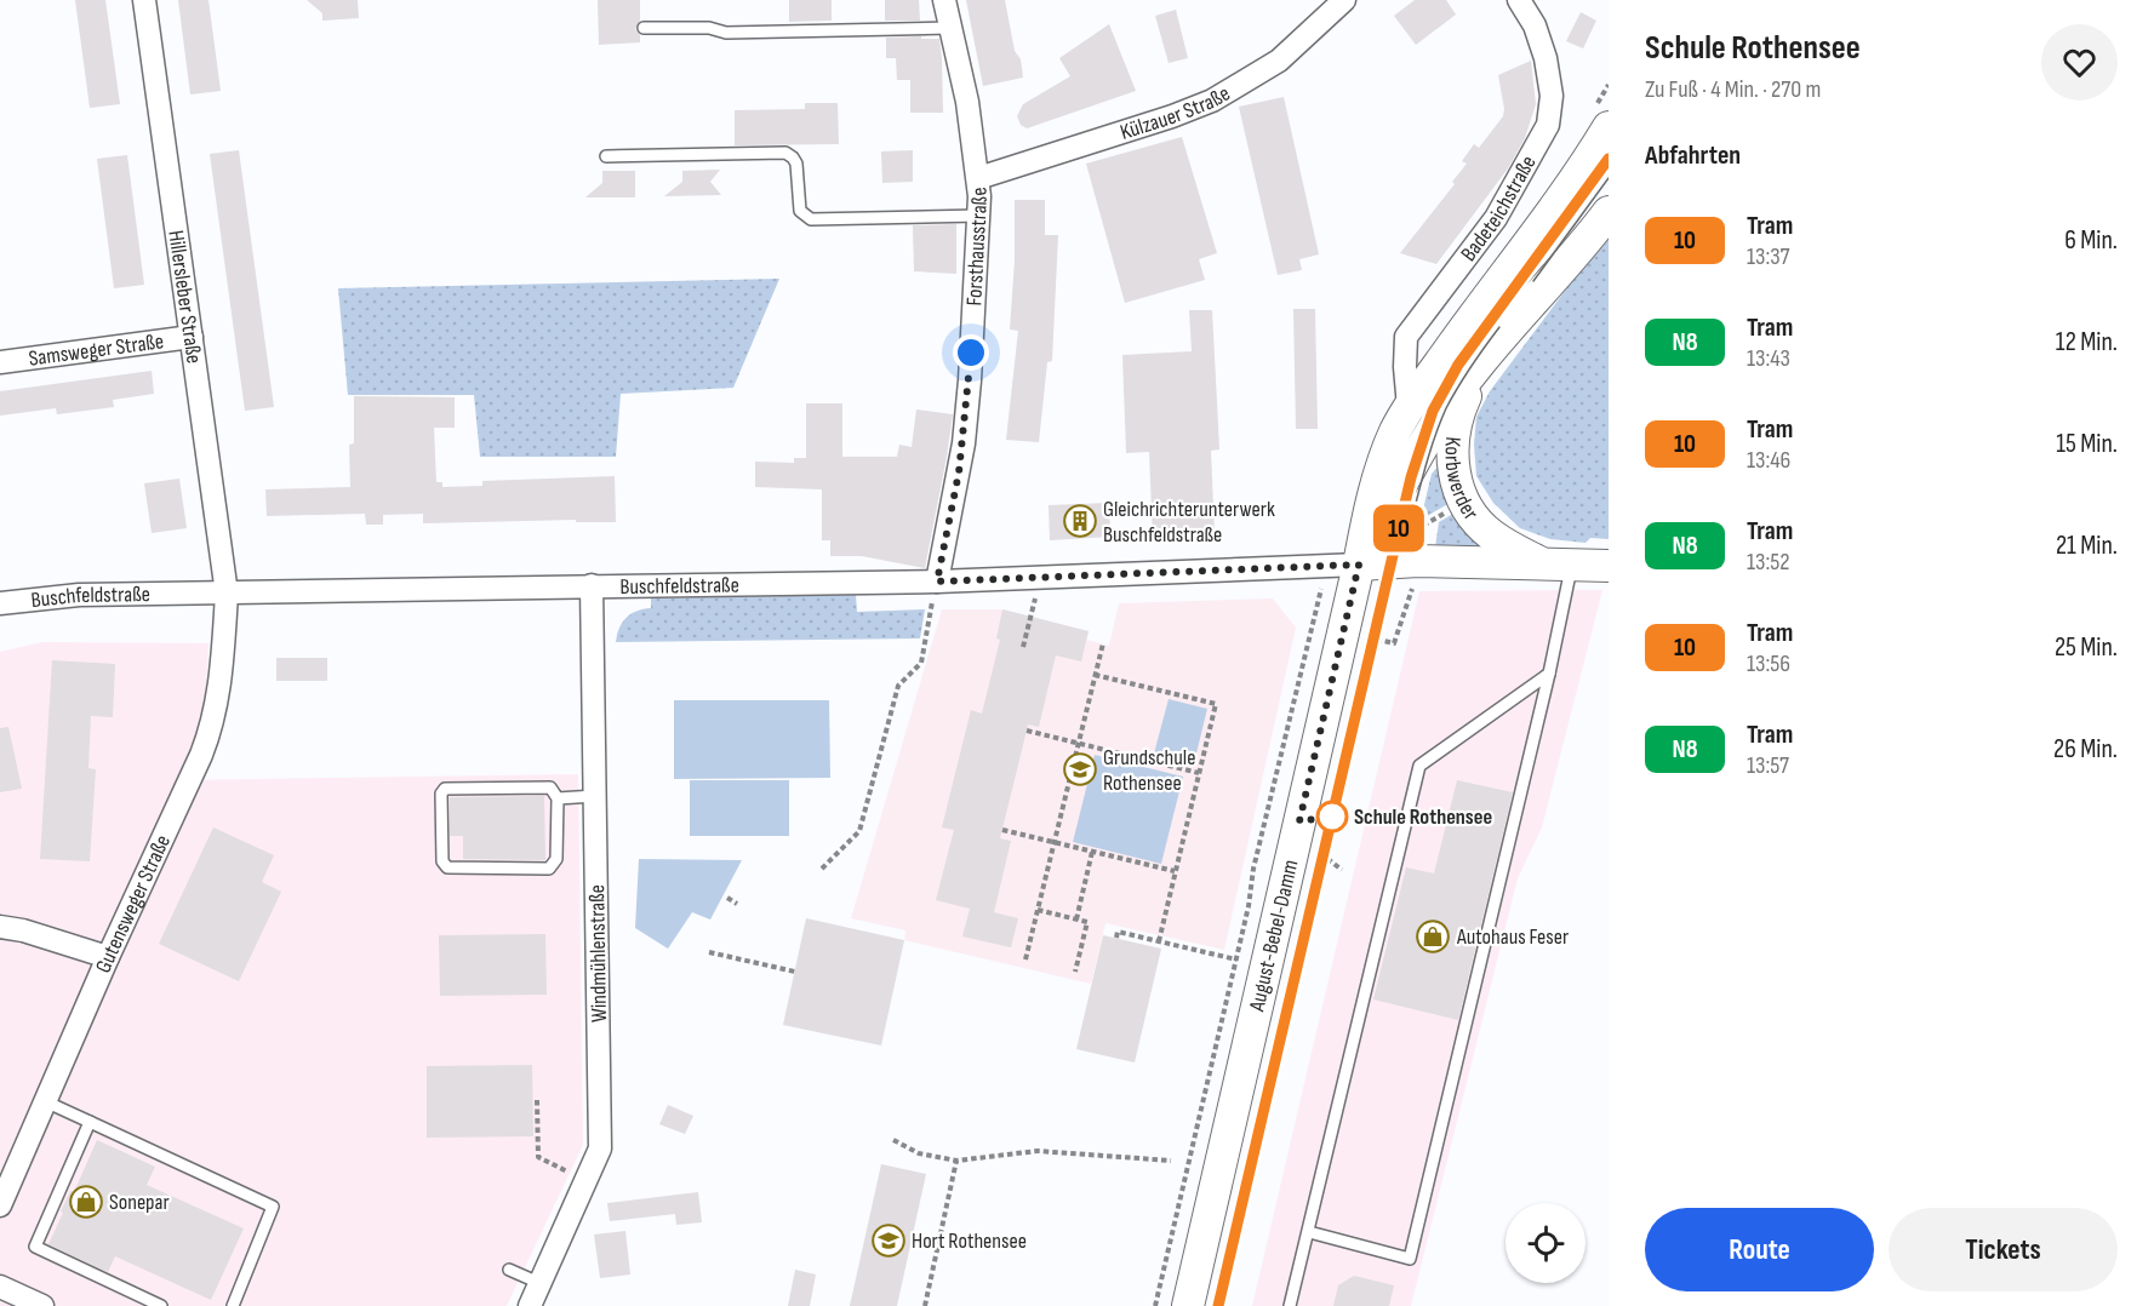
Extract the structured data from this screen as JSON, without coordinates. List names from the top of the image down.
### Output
{
  "streets": {
    "main road": ["Korbwerder", "August-Bebel-Damm"],
    "street": [
      "Külzauer Straße",
      "Badeteichstraße",
      "Forsthausstraße",
      "Hillersleber Straße",
      "Samsweger Straße",
      "Buschfeldstraße",
      "Gutensweger Straße",
      "Windmühlenstraße"
    ]
  },
  "crossings": [
    ["Külzauer Straße", "Forsthausstraße"],
    ["Badeteichstraße", "August-Bebel-Damm"],
    ["Forsthausstraße", "Buschfeldstraße"],
    ["Hillersleber Straße", "Samsweger Straße"],
    ["Hillersleber Straße", "Buschfeldstraße"],
    ["Hillersleber Straße", "Gutensweger Straße"],
    ["Korbwerder", "Buschfeldstraße"],
    ["Korbwerder", "August-Bebel-Damm"],
    ["Buschfeldstraße", "Gutensweger Straße"],
    ["Buschfeldstraße", "August-Bebel-Damm"],
    ["Buschfeldstraße", "Windmühlenstraße"]
  ],
  "places": {
    "building": ["Gleichrichterunterwerk Buschfeldstraße"],
    "school or university": ["Grundschule Rothensee", "Hort Rothensee"],
    "other": ["Schule Rothensee"],
    "shop": ["Autohaus Feser", "Sonepar"]
  },
  "lines": ["tram line 10"],
  "page": {
    "on_map": "10",
    "heading": [
      ["Schule Rothensee", "Zu Fuß · 4 Min. · 270 m"],
      "Abfahrten"
    ],
    "list": [
      {
        "mark": "10",
        "name": "Tram",
        "note": "13:37",
        "value": "6 Min."
      },
      {
        "mark": "N8",
        "name": "Tram",
        "note": "13:43",
        "value": "12 Min."
      },
      {
        "mark": "10",
        "name": "Tram",
        "note": "13:46",
        "value": "15 Min."
      },
      {
        "mark": "N8",
        "name": "Tram",
        "note": "13:52",
        "value": "21 Min."
      },
      {
        "mark": "10",
        "name": "Tram",
        "note": "13:56",
        "value": "25 Min."
      },
      {
        "mark": "N8",
        "name": "Tram",
        "note": "13:57",
        "value": "26 Min."
      }
    ],
    "buttons": ["Route", "Tickets"]
  }
}
